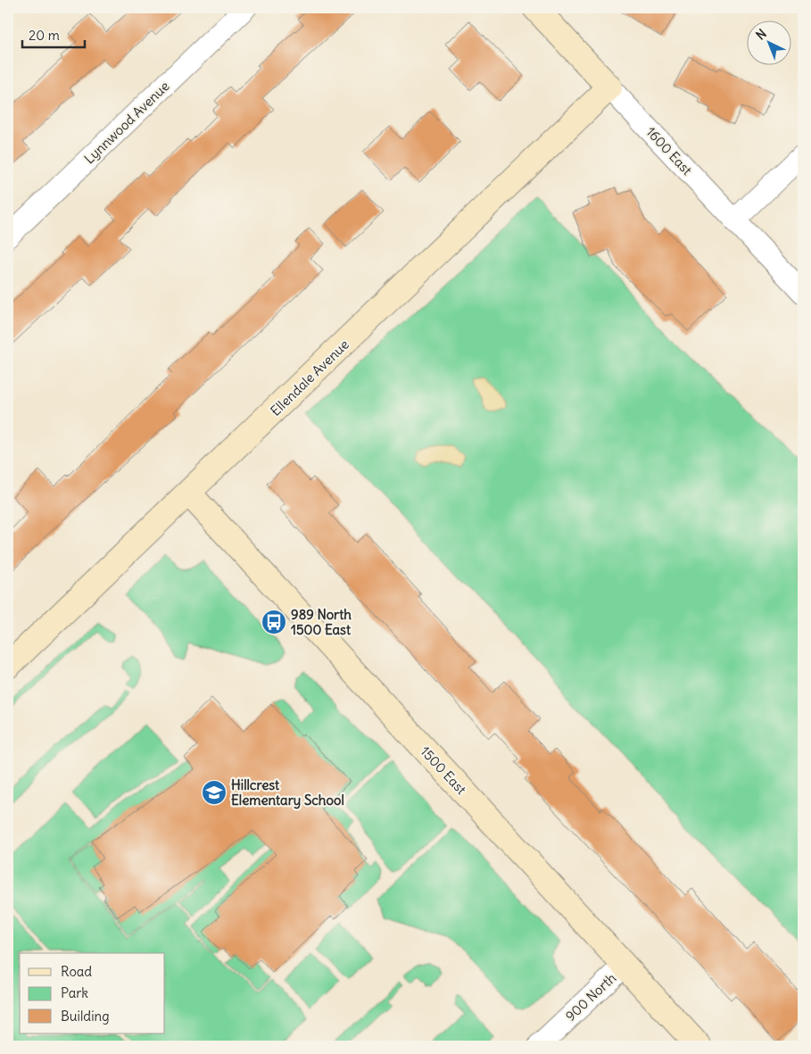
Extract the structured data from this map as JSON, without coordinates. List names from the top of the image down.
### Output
{
  "streets": {
    "street": [
      "Lynnwood Avenue",
      "1600 East",
      "Ellendale Avenue",
      "1500 East",
      "900 North"
    ]
  },
  "crossings": [
    ["1600 East", "Ellendale Avenue"],
    ["Ellendale Avenue", "1500 East"],
    ["1500 East", "900 North"]
  ],
  "places": {
    "bus stop": ["989 North 1500 East"],
    "school or university": ["Hillcrest Elementary School"]
  },
  "legend": ["Road", "Park", "Building"],
  "scale_bar": "20 m",
  "north": "top left"
}
